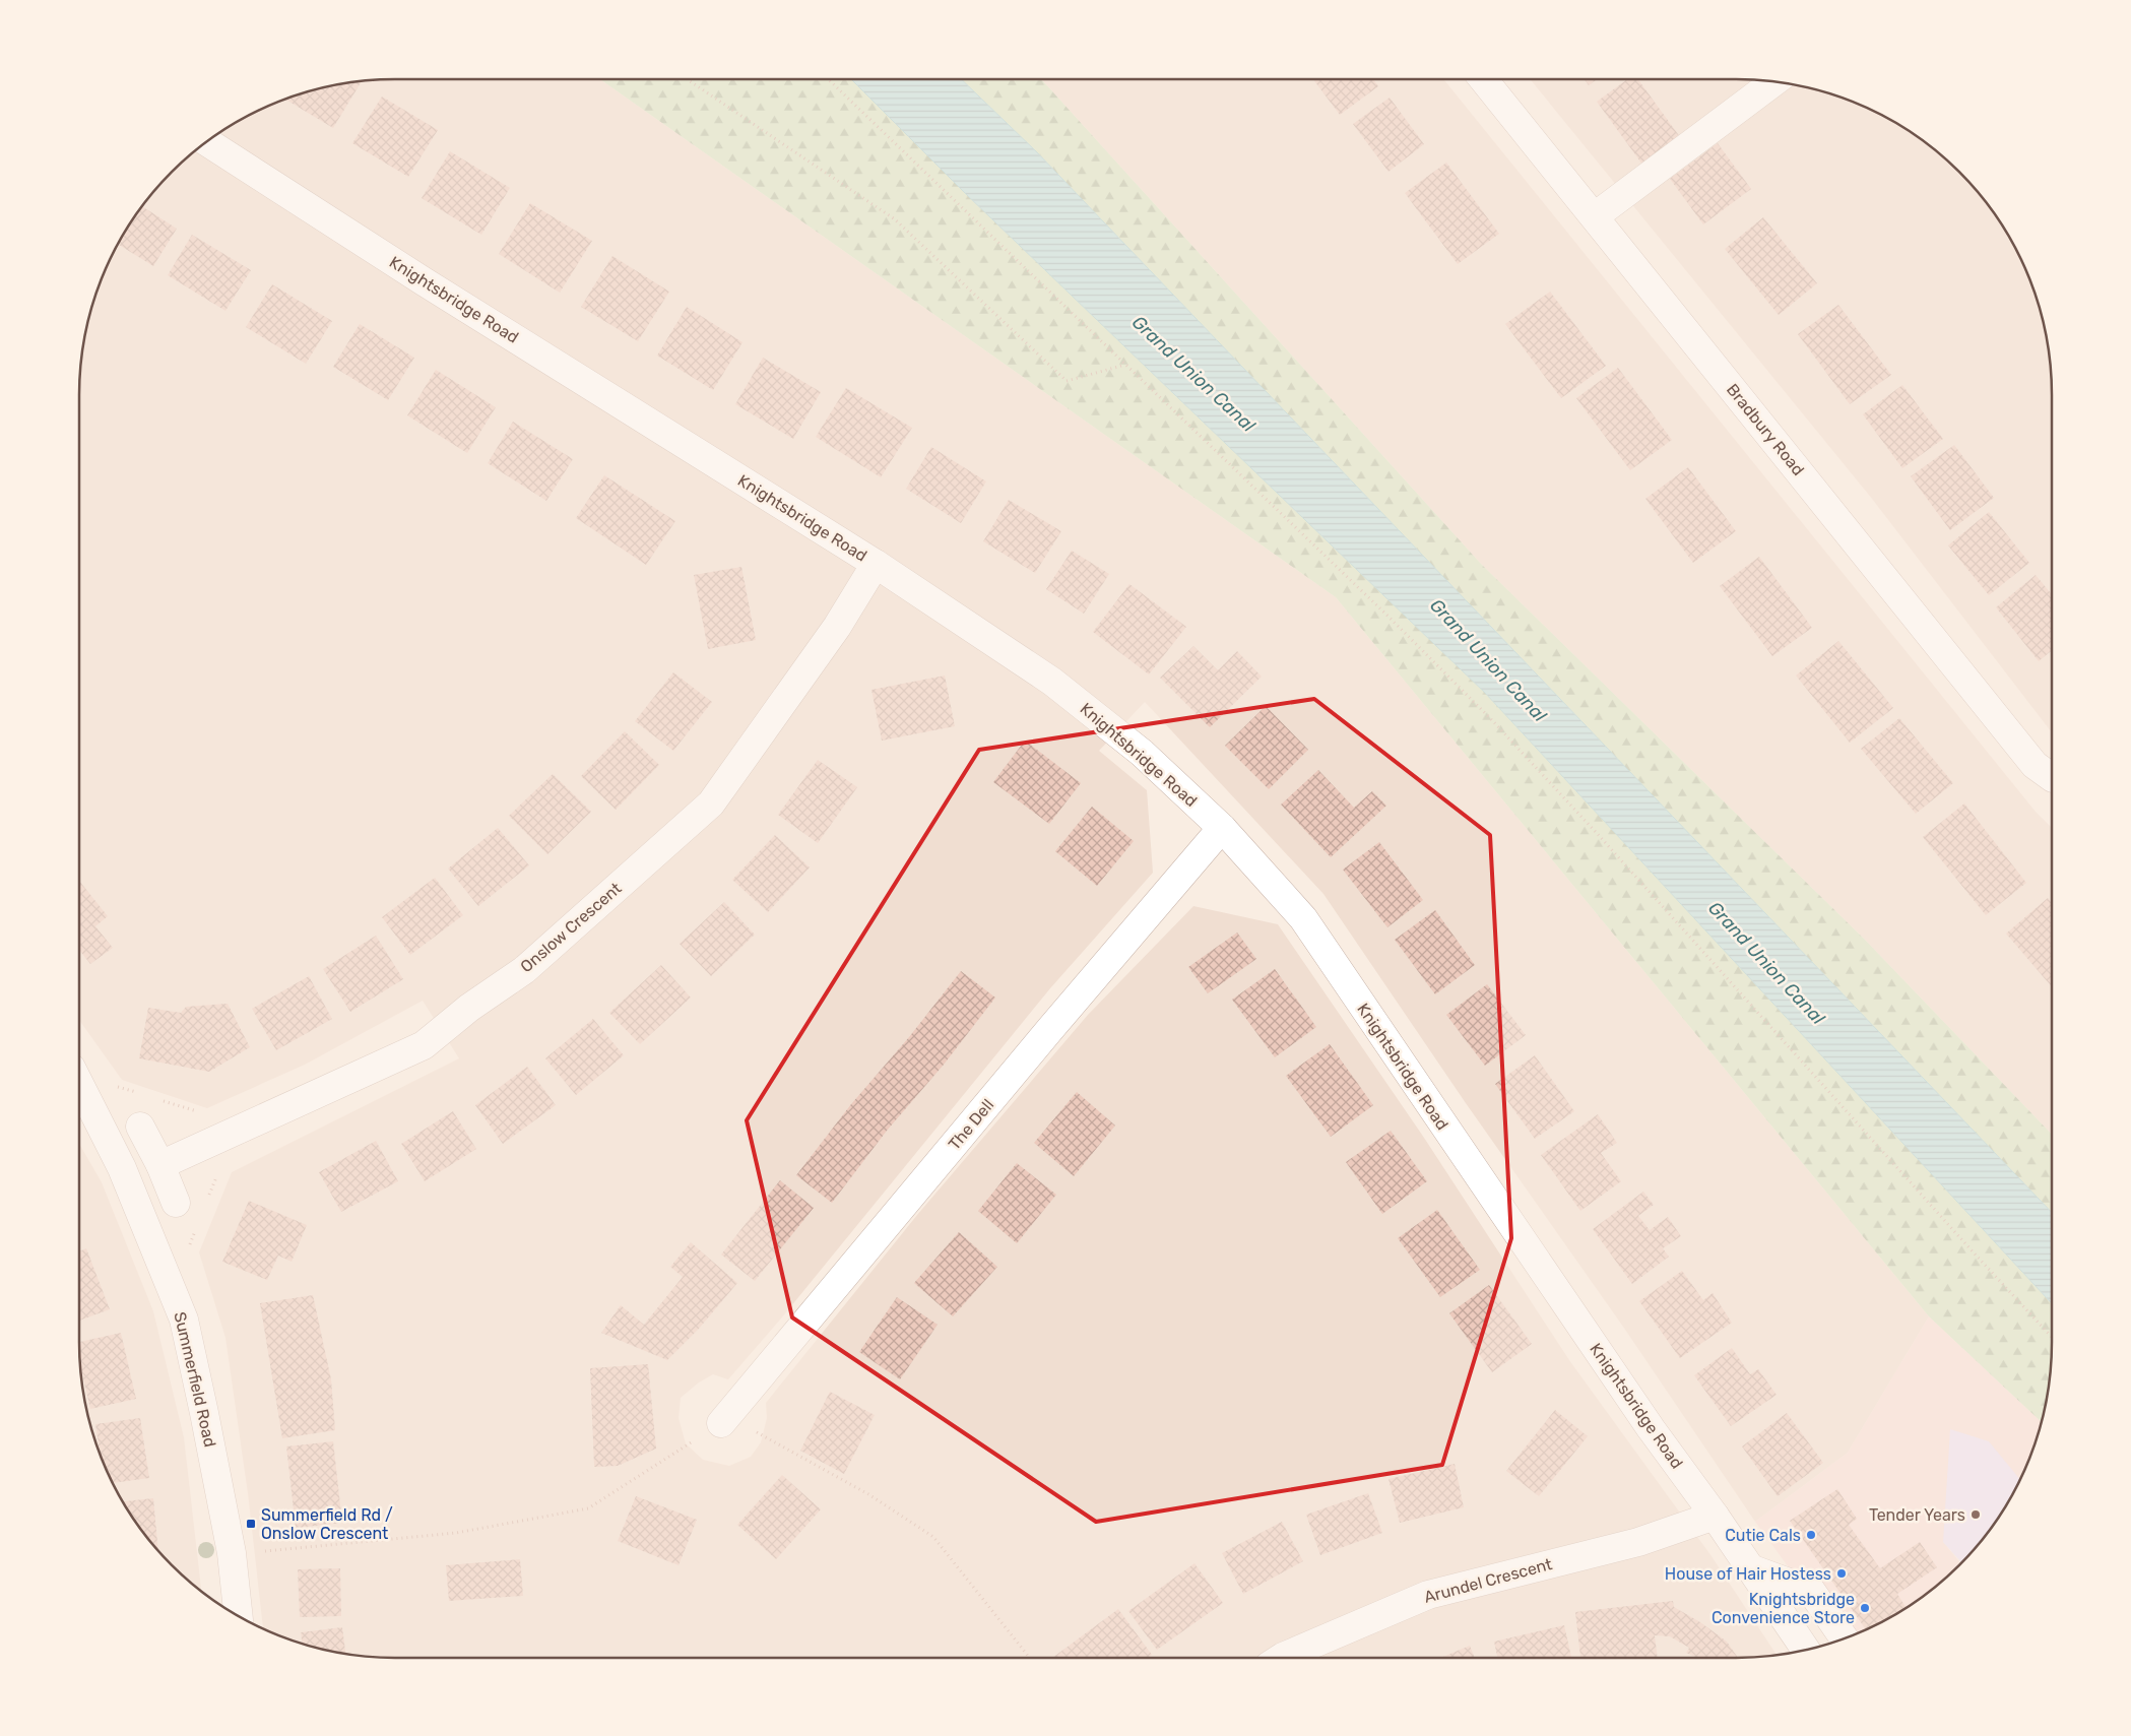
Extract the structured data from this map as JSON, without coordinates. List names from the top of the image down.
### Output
{
  "streets": {
    "street": [
      "Knightsbridge Road",
      "Bradbury Road",
      "Onslow Crescent",
      "The Dell",
      "Summerfield Road",
      "Arundel Crescent"
    ]
  },
  "crossings": [
    ["Knightsbridge Road", "Onslow Crescent"],
    ["Knightsbridge Road", "The Dell"],
    ["Knightsbridge Road", "Arundel Crescent"]
  ],
  "water": ["Grand Union Canal"],
  "places": {
    "other": [
      "Tender Years",
      "Cutie Cals",
      "House of Hair Hostess",
      "Knightsbridge Convenience Store"
    ],
    "transit": ["Summerfield Rd / Onslow Crescent"]
  }
}
